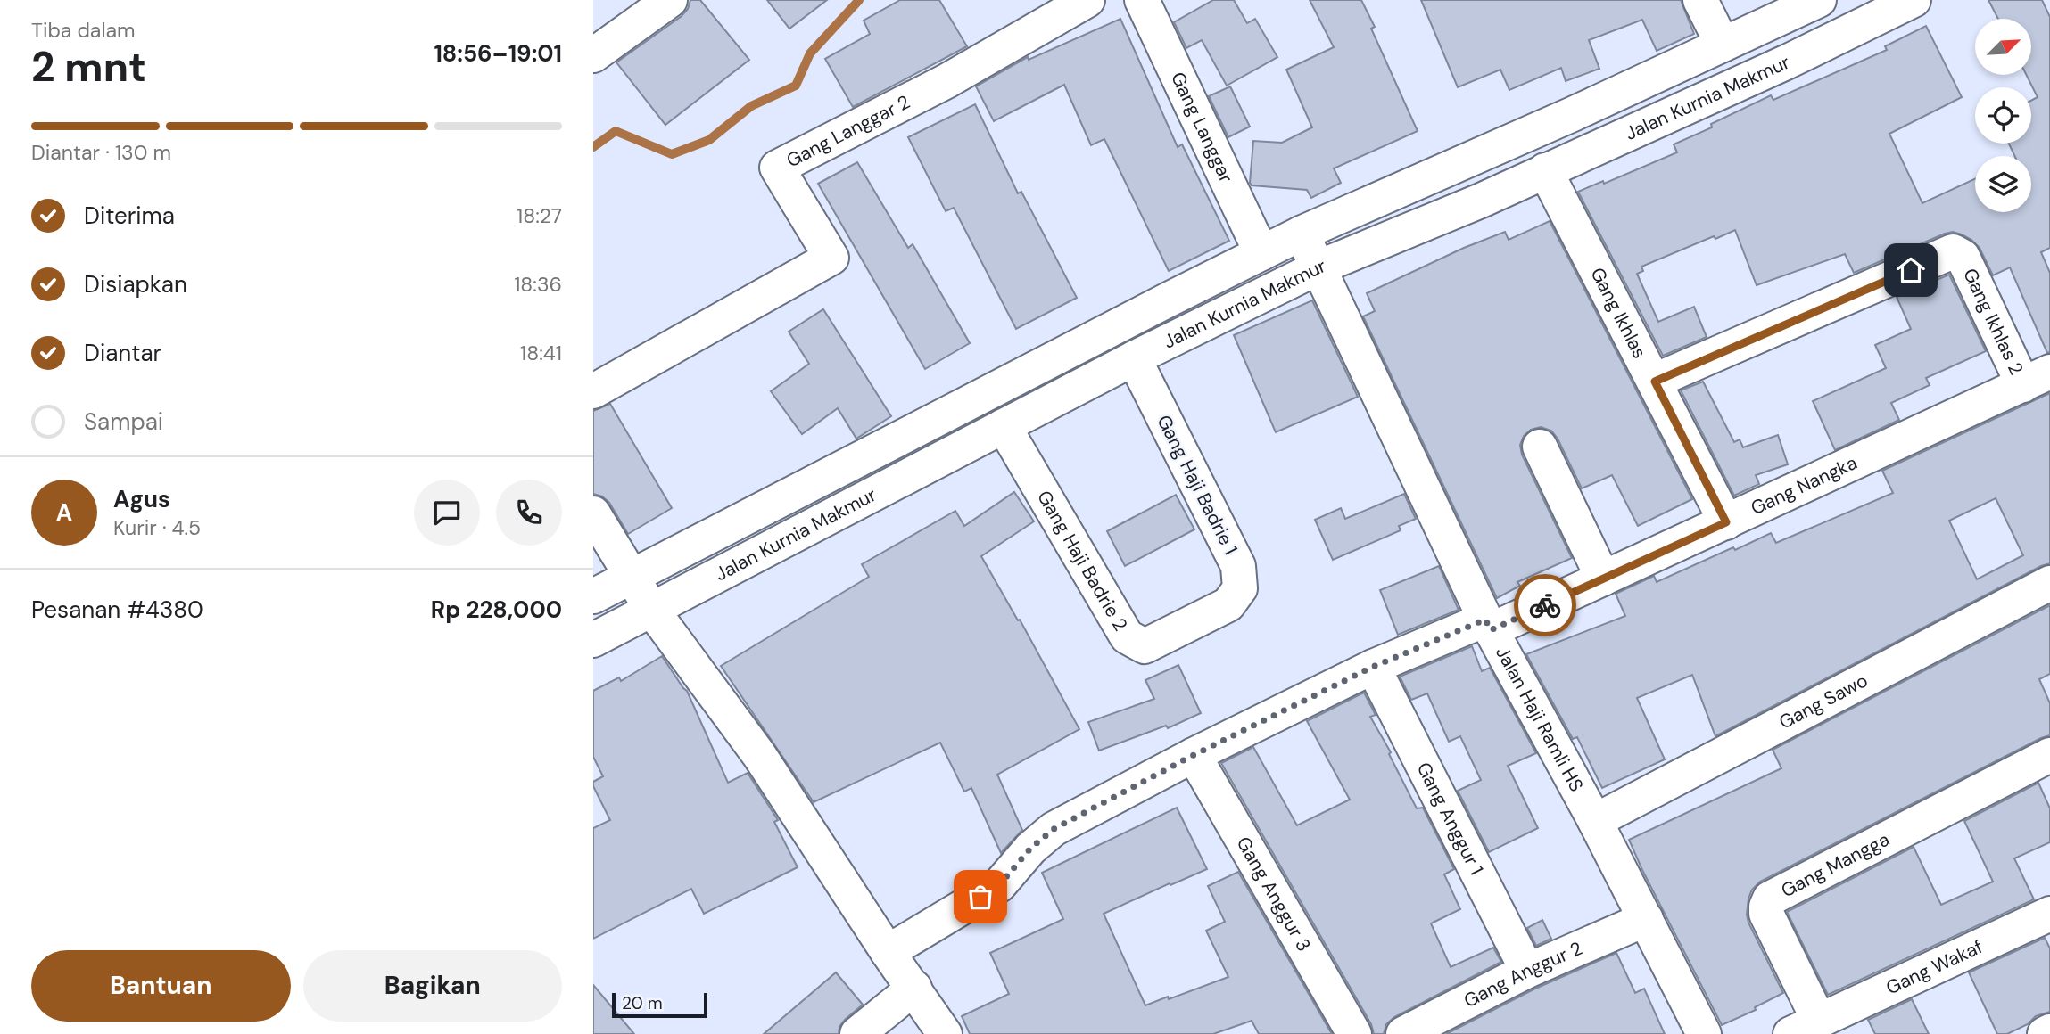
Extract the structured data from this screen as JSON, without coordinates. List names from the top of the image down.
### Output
{
  "streets": {
    "street": [
      "Jalan Kurnia Makmur",
      "Gang Langgar",
      "Gang Langgar 2",
      "Gang Ikhlas",
      "Gang Ikhlas 2",
      "Gang Haji Badrie 1",
      "Gang Nangka",
      "Gang Haji Badrie 2",
      "Gang Sawo",
      "Jalan Haji Ramli HS",
      "Gang Anggur 1",
      "Gang Mangga",
      "Gang Anggur 3",
      "Gang Wakaf",
      "Gang Anggur 2"
    ]
  },
  "crossings": [
    ["Jalan Kurnia Makmur", "Gang Langgar"],
    ["Jalan Kurnia Makmur", "Gang Ikhlas"],
    ["Jalan Kurnia Makmur", "Gang Haji Badrie 1"],
    ["Jalan Kurnia Makmur", "Gang Haji Badrie 2"],
    ["Jalan Kurnia Makmur", "Jalan Haji Ramli HS"],
    ["Gang Ikhlas", "Gang Ikhlas 2"],
    ["Gang Ikhlas", "Gang Nangka"],
    ["Gang Ikhlas 2", "Gang Nangka"],
    ["Gang Haji Badrie 1", "Gang Haji Badrie 2"],
    ["Gang Nangka", "Jalan Haji Ramli HS"],
    ["Gang Nangka", "Gang Anggur 1"],
    ["Gang Nangka", "Gang Anggur 3"],
    ["Gang Sawo", "Jalan Haji Ramli HS"],
    ["Jalan Haji Ramli HS", "Gang Anggur 2"],
    ["Gang Anggur 1", "Gang Anggur 2"],
    ["Gang Mangga", "Gang Wakaf"]
  ],
  "scale_bar": "20 m",
  "north": "top right",
  "page": {
    "heading": ["2 mnt", "Tiba dalam", "18:56–19:01"],
    "panel": [
      "Agus",
      "Kurir · 4.5",
      "Pesanan #4380",
      "Rp 228,000"
    ],
    "bar": "Diantar · 130 m",
    "list": [
      ["Diterima", "18:27"],
      ["Disiapkan", "18:36"],
      ["Diantar", "18:41"],
      "Sampai"
    ],
    "round": "A",
    "buttons": ["Bantuan", "Bagikan"],
    "scale": "20 m"
  }
}
